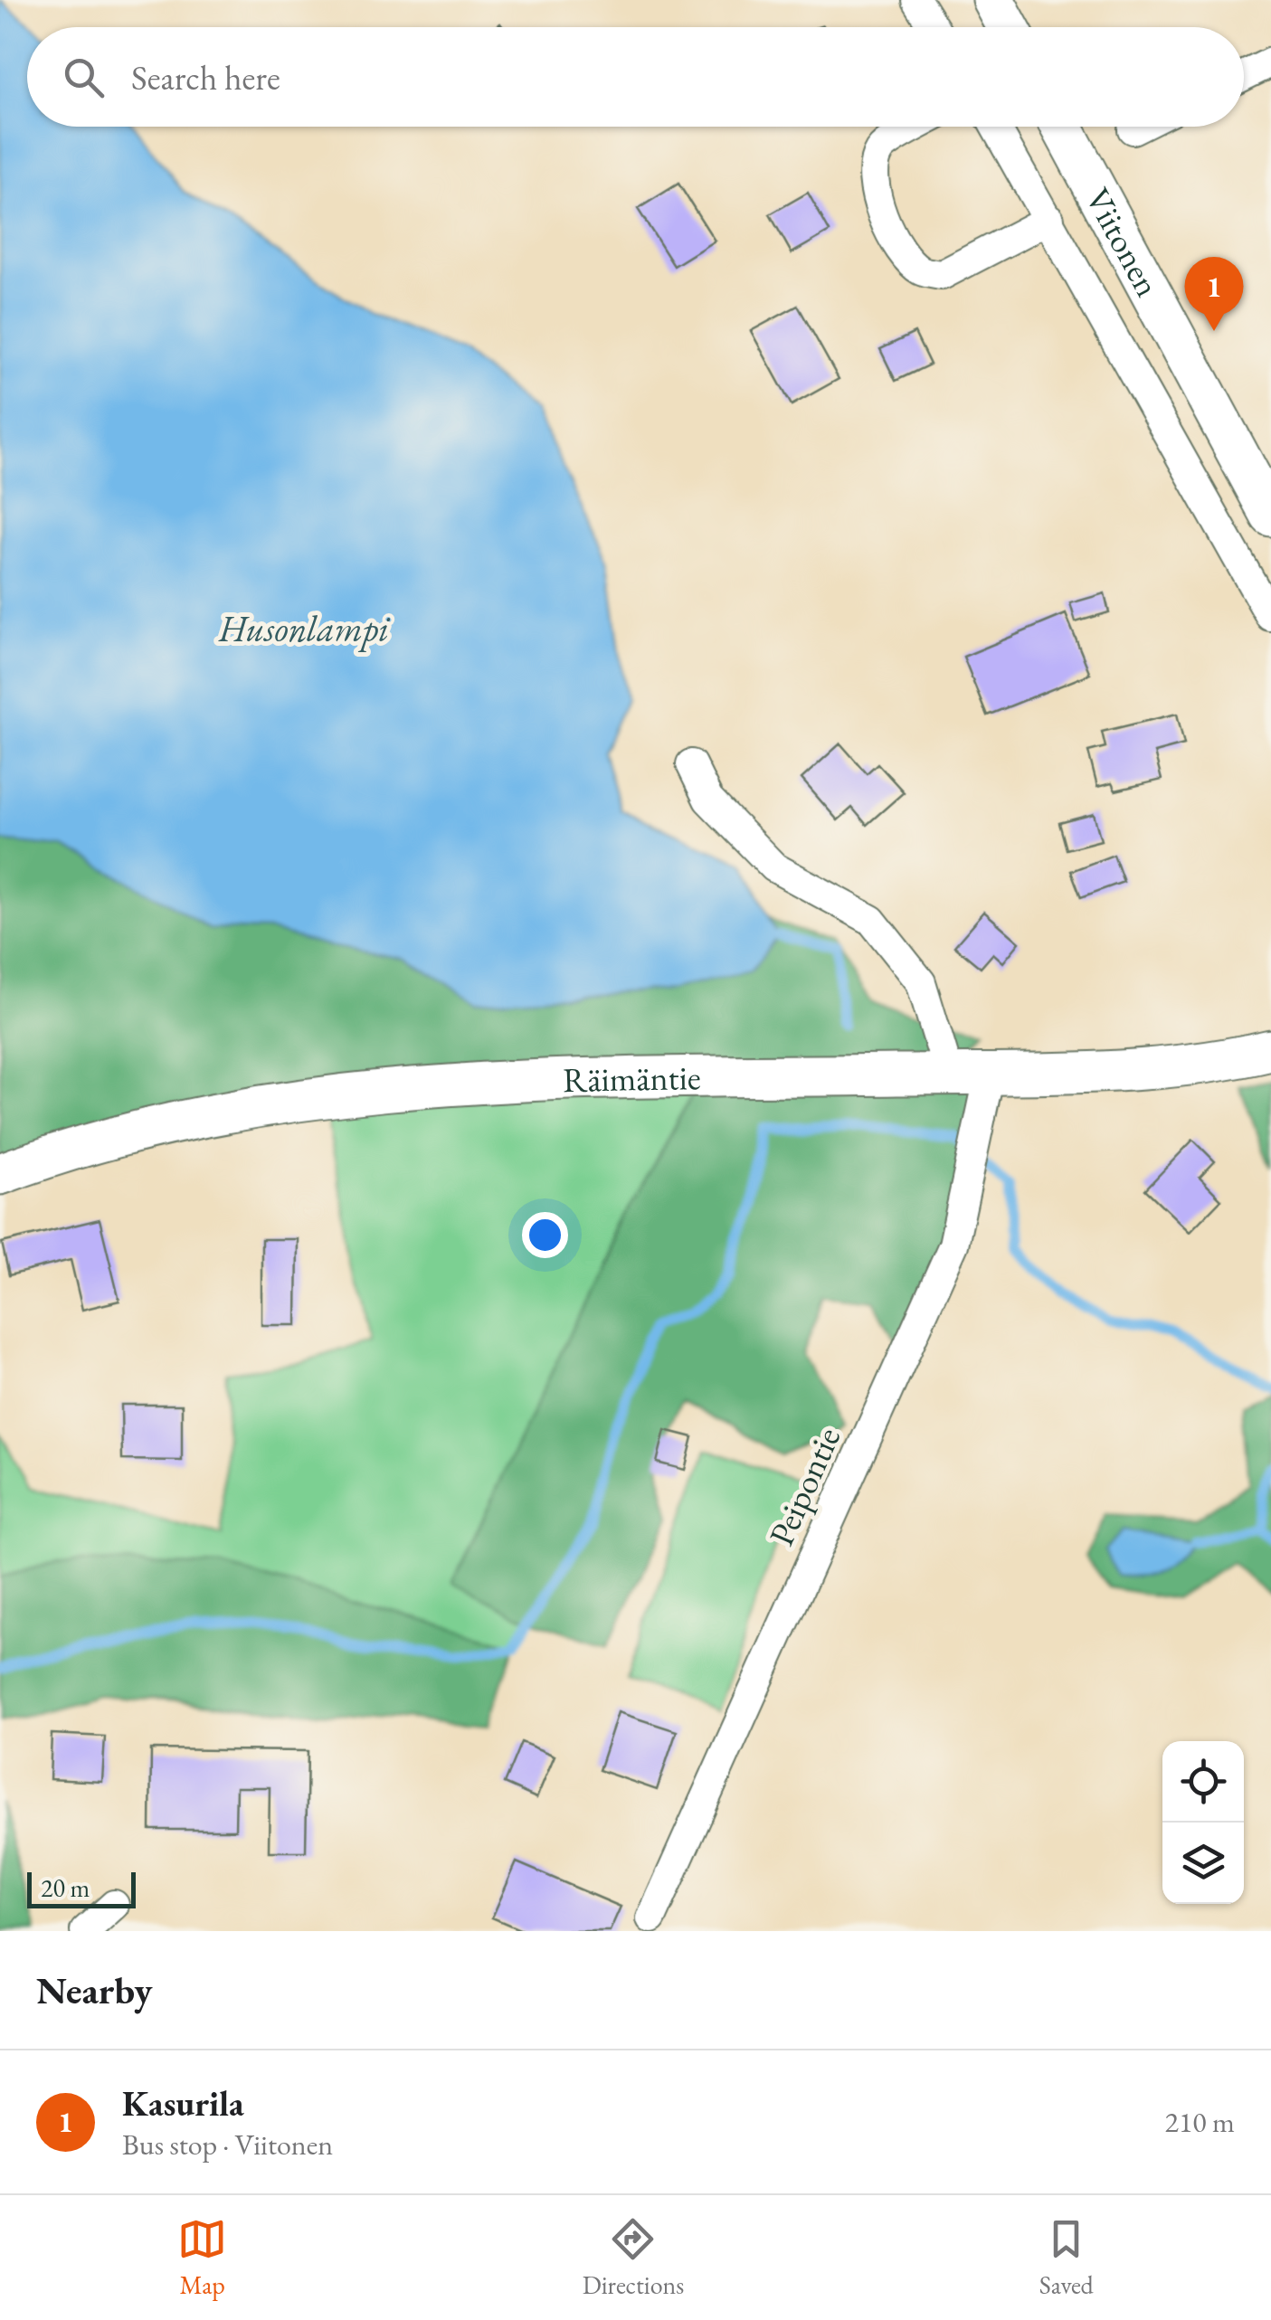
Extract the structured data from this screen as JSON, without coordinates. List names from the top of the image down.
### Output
{
  "streets": {
    "street": ["Viitonen", "Räimäntie", "Peipontie"]
  },
  "crossings": [
    ["Räimäntie", "Peipontie"]
  ],
  "water": ["Husonlampi"],
  "scale_bar": "20 m",
  "page": {
    "search": "Search here",
    "pins": "1",
    "scale": "20 m",
    "heading": "Nearby",
    "list": [
      {
        "mark": "1",
        "name": "Kasurila",
        "note": "Bus stop · Viitonen",
        "value": "210 m"
      }
    ],
    "nav": ["Map", "Directions", "Saved"]
  }
}
